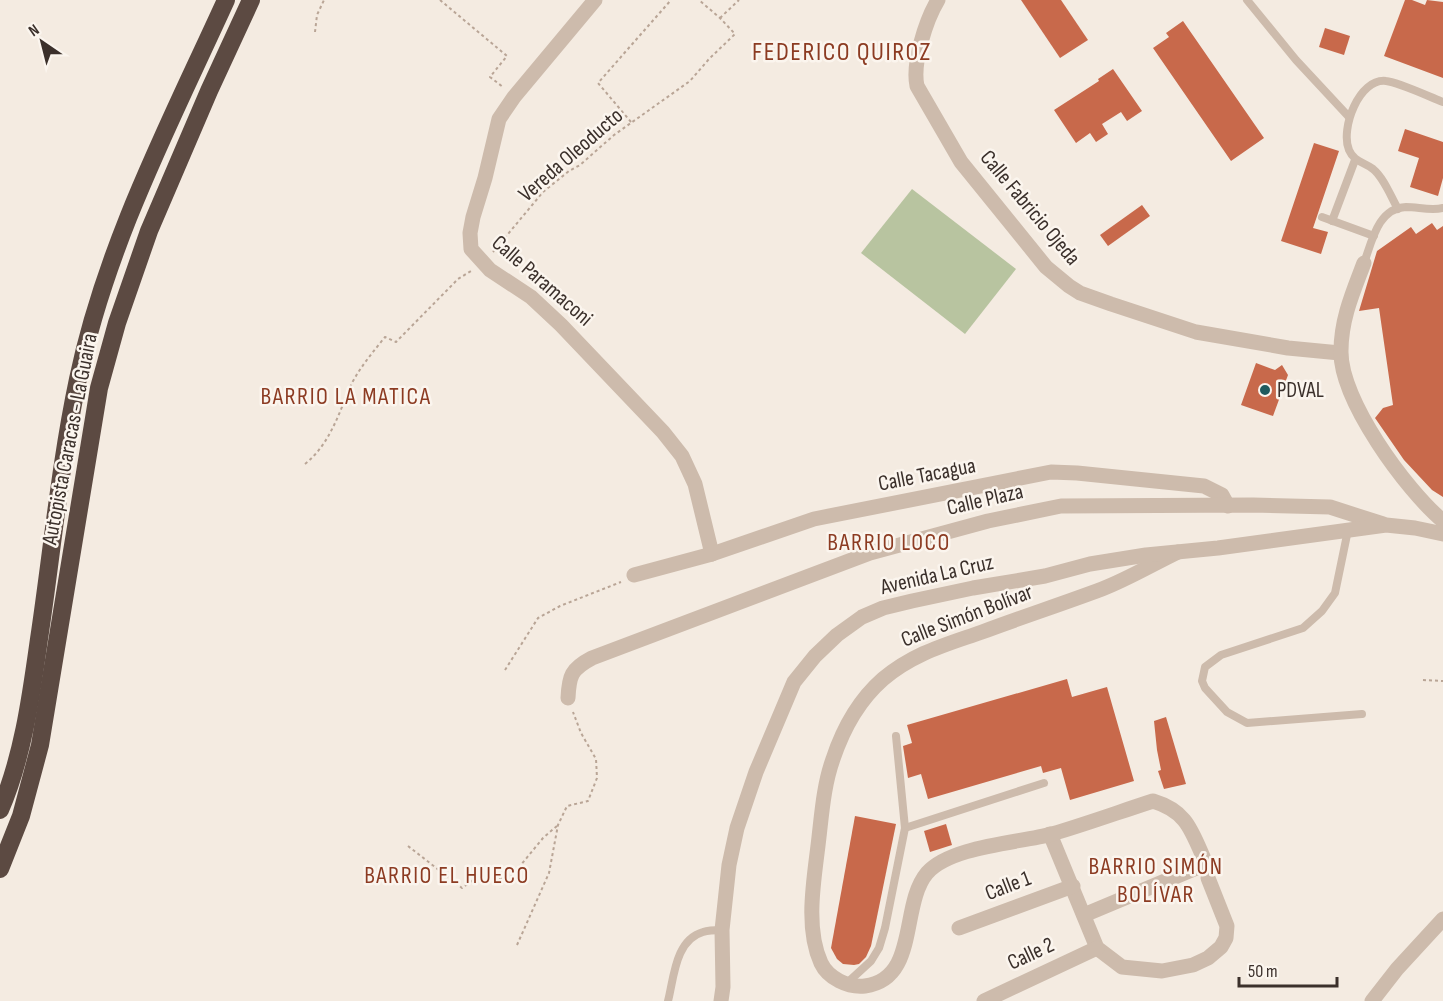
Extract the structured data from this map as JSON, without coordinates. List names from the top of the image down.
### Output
{
  "streets": {
    "highway": ["Autopista Caracas - La Guaira"],
    "street": [
      "Calle Fabricio Ojeda",
      "Calle Paramaconi",
      "Calle Tacagua",
      "Calle Plaza",
      "Avenida La Cruz",
      "Calle Simón Bolívar",
      "Calle 1",
      "Calle 2"
    ],
    "path": ["Vereda Oleoducto"]
  },
  "crossings": [
    ["Vereda Oleoducto", "Calle Paramaconi"],
    ["Calle Paramaconi", "Calle Tacagua"],
    ["Calle Tacagua", "Calle Plaza"],
    ["Calle Plaza", "Avenida La Cruz"],
    ["Avenida La Cruz", "Calle Simón Bolívar"]
  ],
  "districts": [
    "FEDERICO QUIROZ",
    "BARRIO LA MATICA",
    "BARRIO LOCO",
    "BARRIO SIMÓN BOLÍVAR",
    "BARRIO EL HUECO"
  ],
  "places": ["PDVAL"],
  "scale_bar": "50 m",
  "north": "top left"
}
